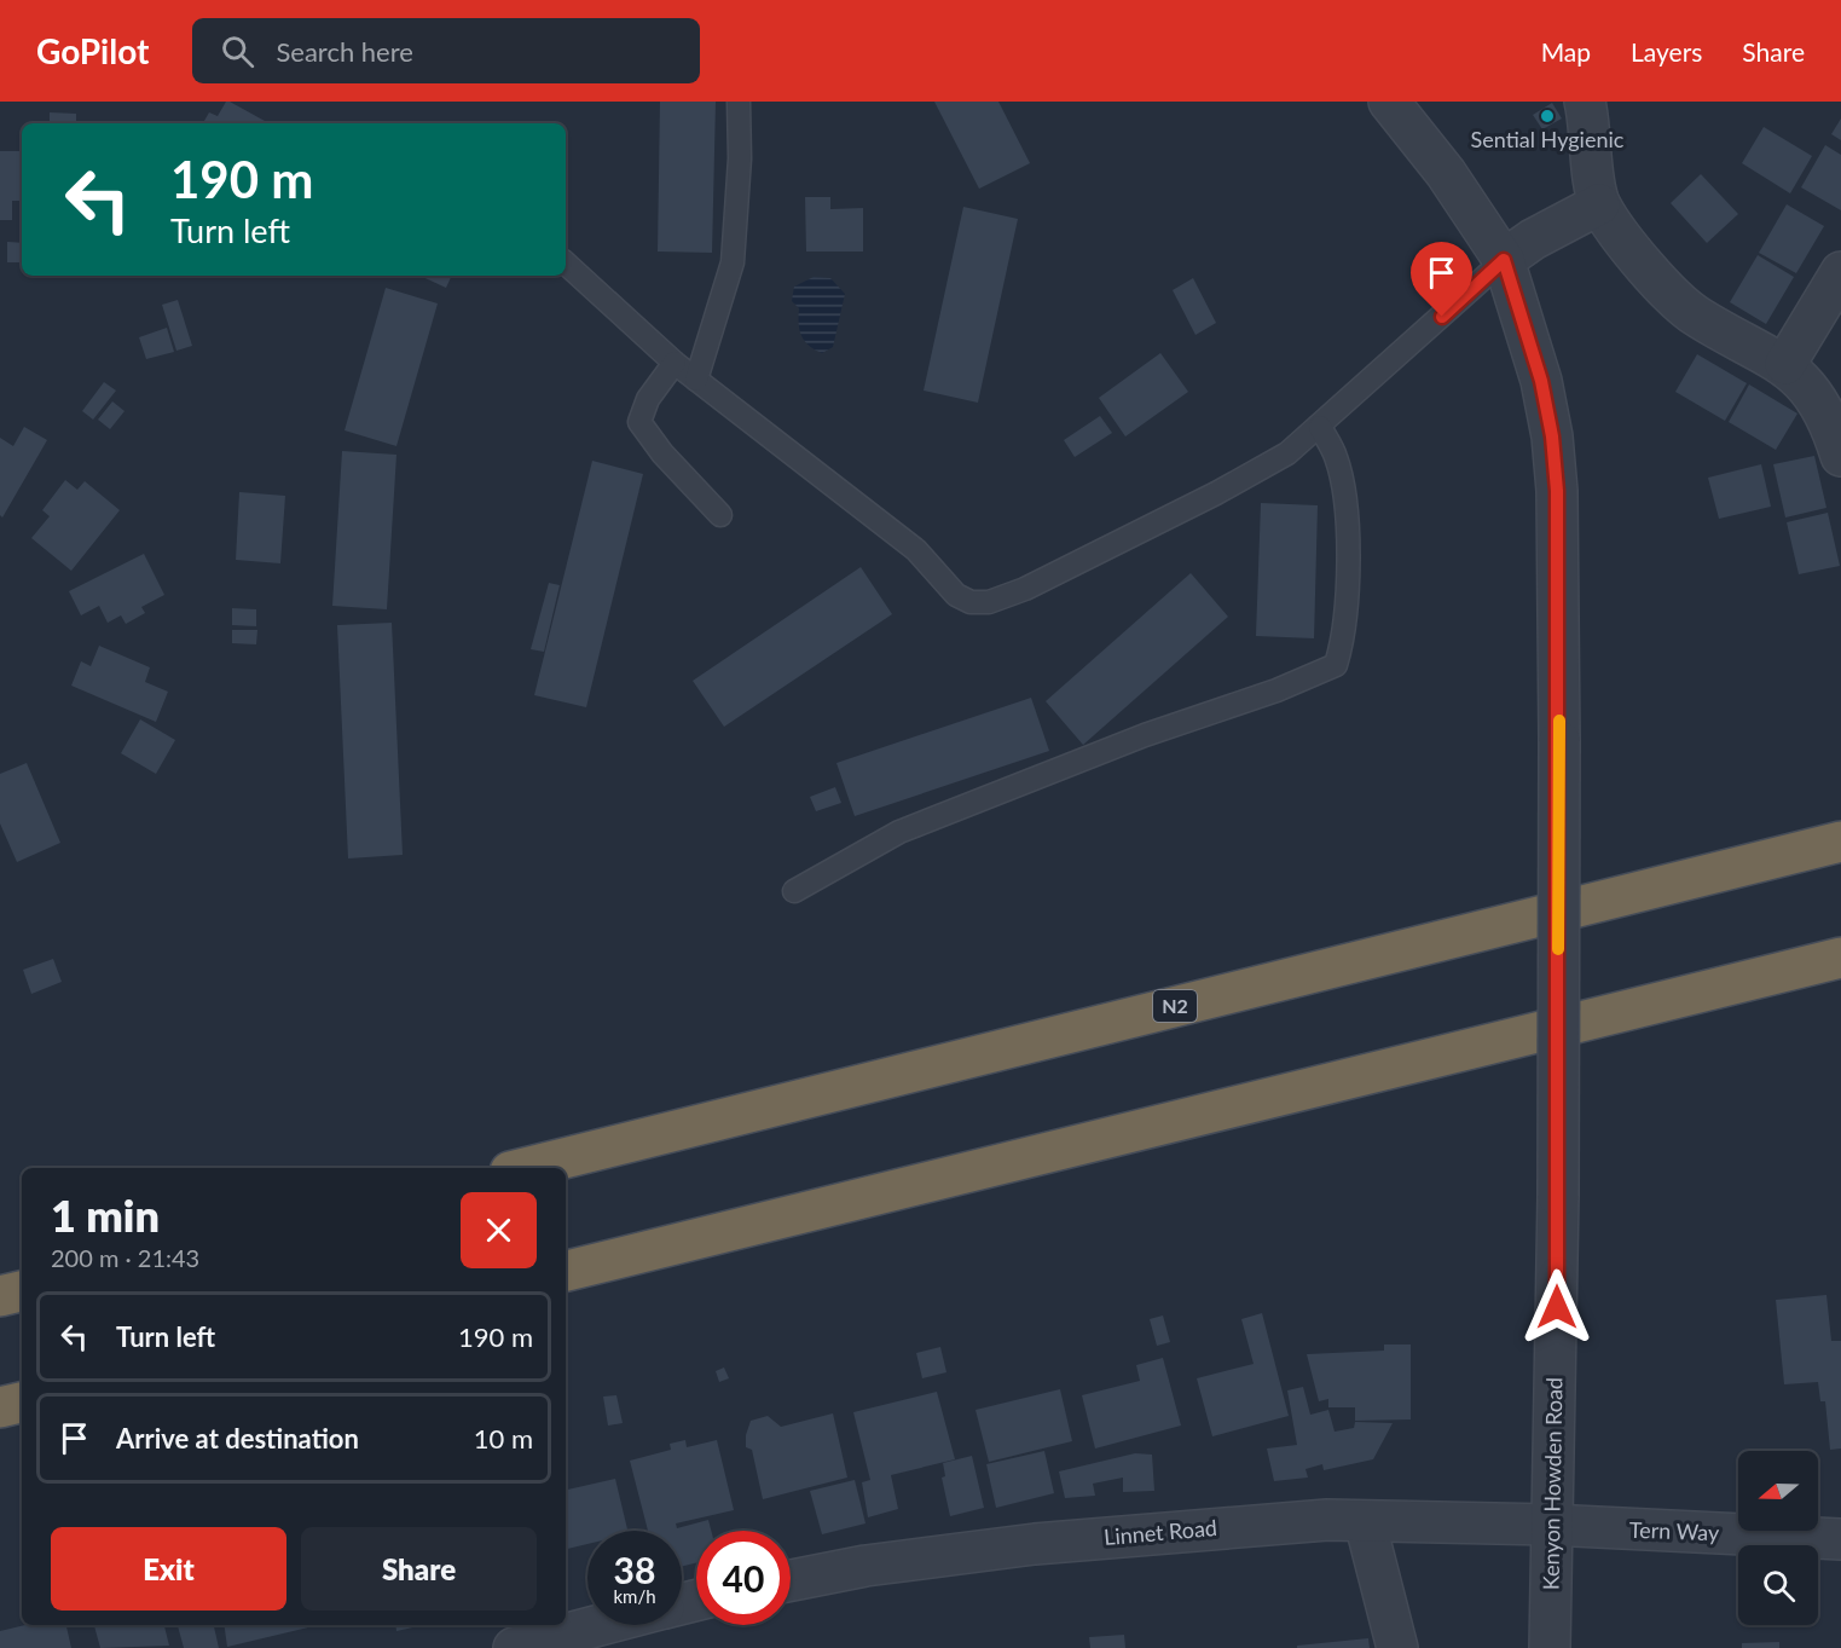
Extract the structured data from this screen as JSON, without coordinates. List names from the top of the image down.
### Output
{
  "streets": {
    "highway": ["N2"],
    "street": ["Kenyon Howden Road", "Tern Way", "Linnet Road"]
  },
  "crossings": [
    ["Kenyon Howden Road", "Tern Way"],
    ["Kenyon Howden Road", "Linnet Road"],
    ["Tern Way", "Linnet Road"]
  ],
  "places": ["Sential Hygienic"],
  "north": "left",
  "page": {
    "header": "GoPilot",
    "search": "Search here",
    "nav": ["Map", "Layers", "Share"],
    "turn": ["190 m", "Turn left"],
    "heading": ["1 min", "200 m · 21:43"],
    "list": [
      {
        "name": "Turn left",
        "value": "190 m"
      },
      {
        "name": "Arrive at destination",
        "value": "10 m"
      }
    ],
    "buttons": ["Exit", "Share"],
    "speed": "38 km/h",
    "limit": "40"
  }
}
